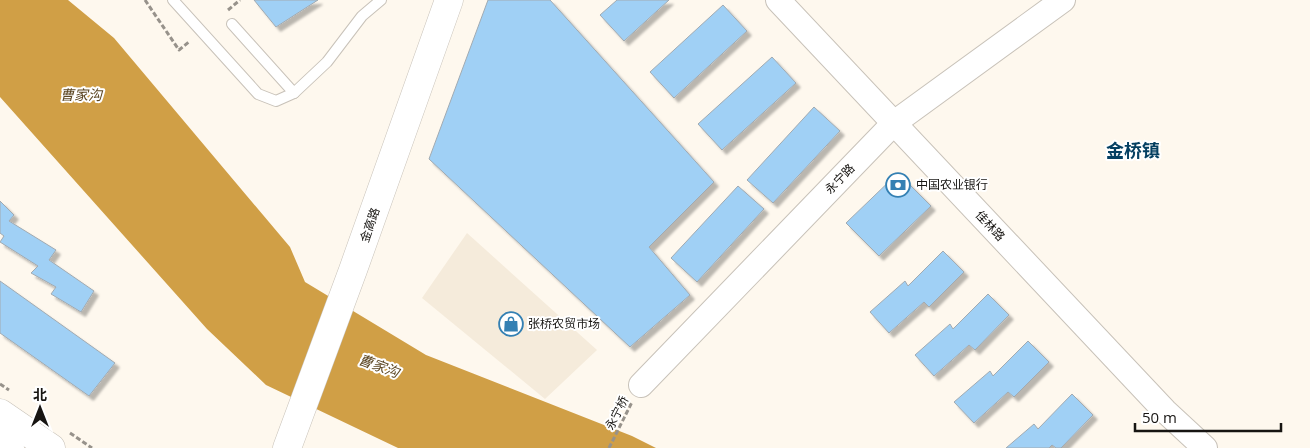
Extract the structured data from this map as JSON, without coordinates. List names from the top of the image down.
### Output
{
  "streets": {
    "main road": ["金高路"],
    "street": ["永宁路", "佳林路"],
    "path": ["永宁桥"]
  },
  "crossings": [
    ["永宁路", "佳林路"],
    ["永宁路", "永宁桥"]
  ],
  "districts": ["金桥镇"],
  "water": ["曹家沟"],
  "places": {
    "bank": ["中国农业银行"],
    "shop": ["张桥农贸市场"]
  },
  "scale_bar": "50 m",
  "north": "top"
}
